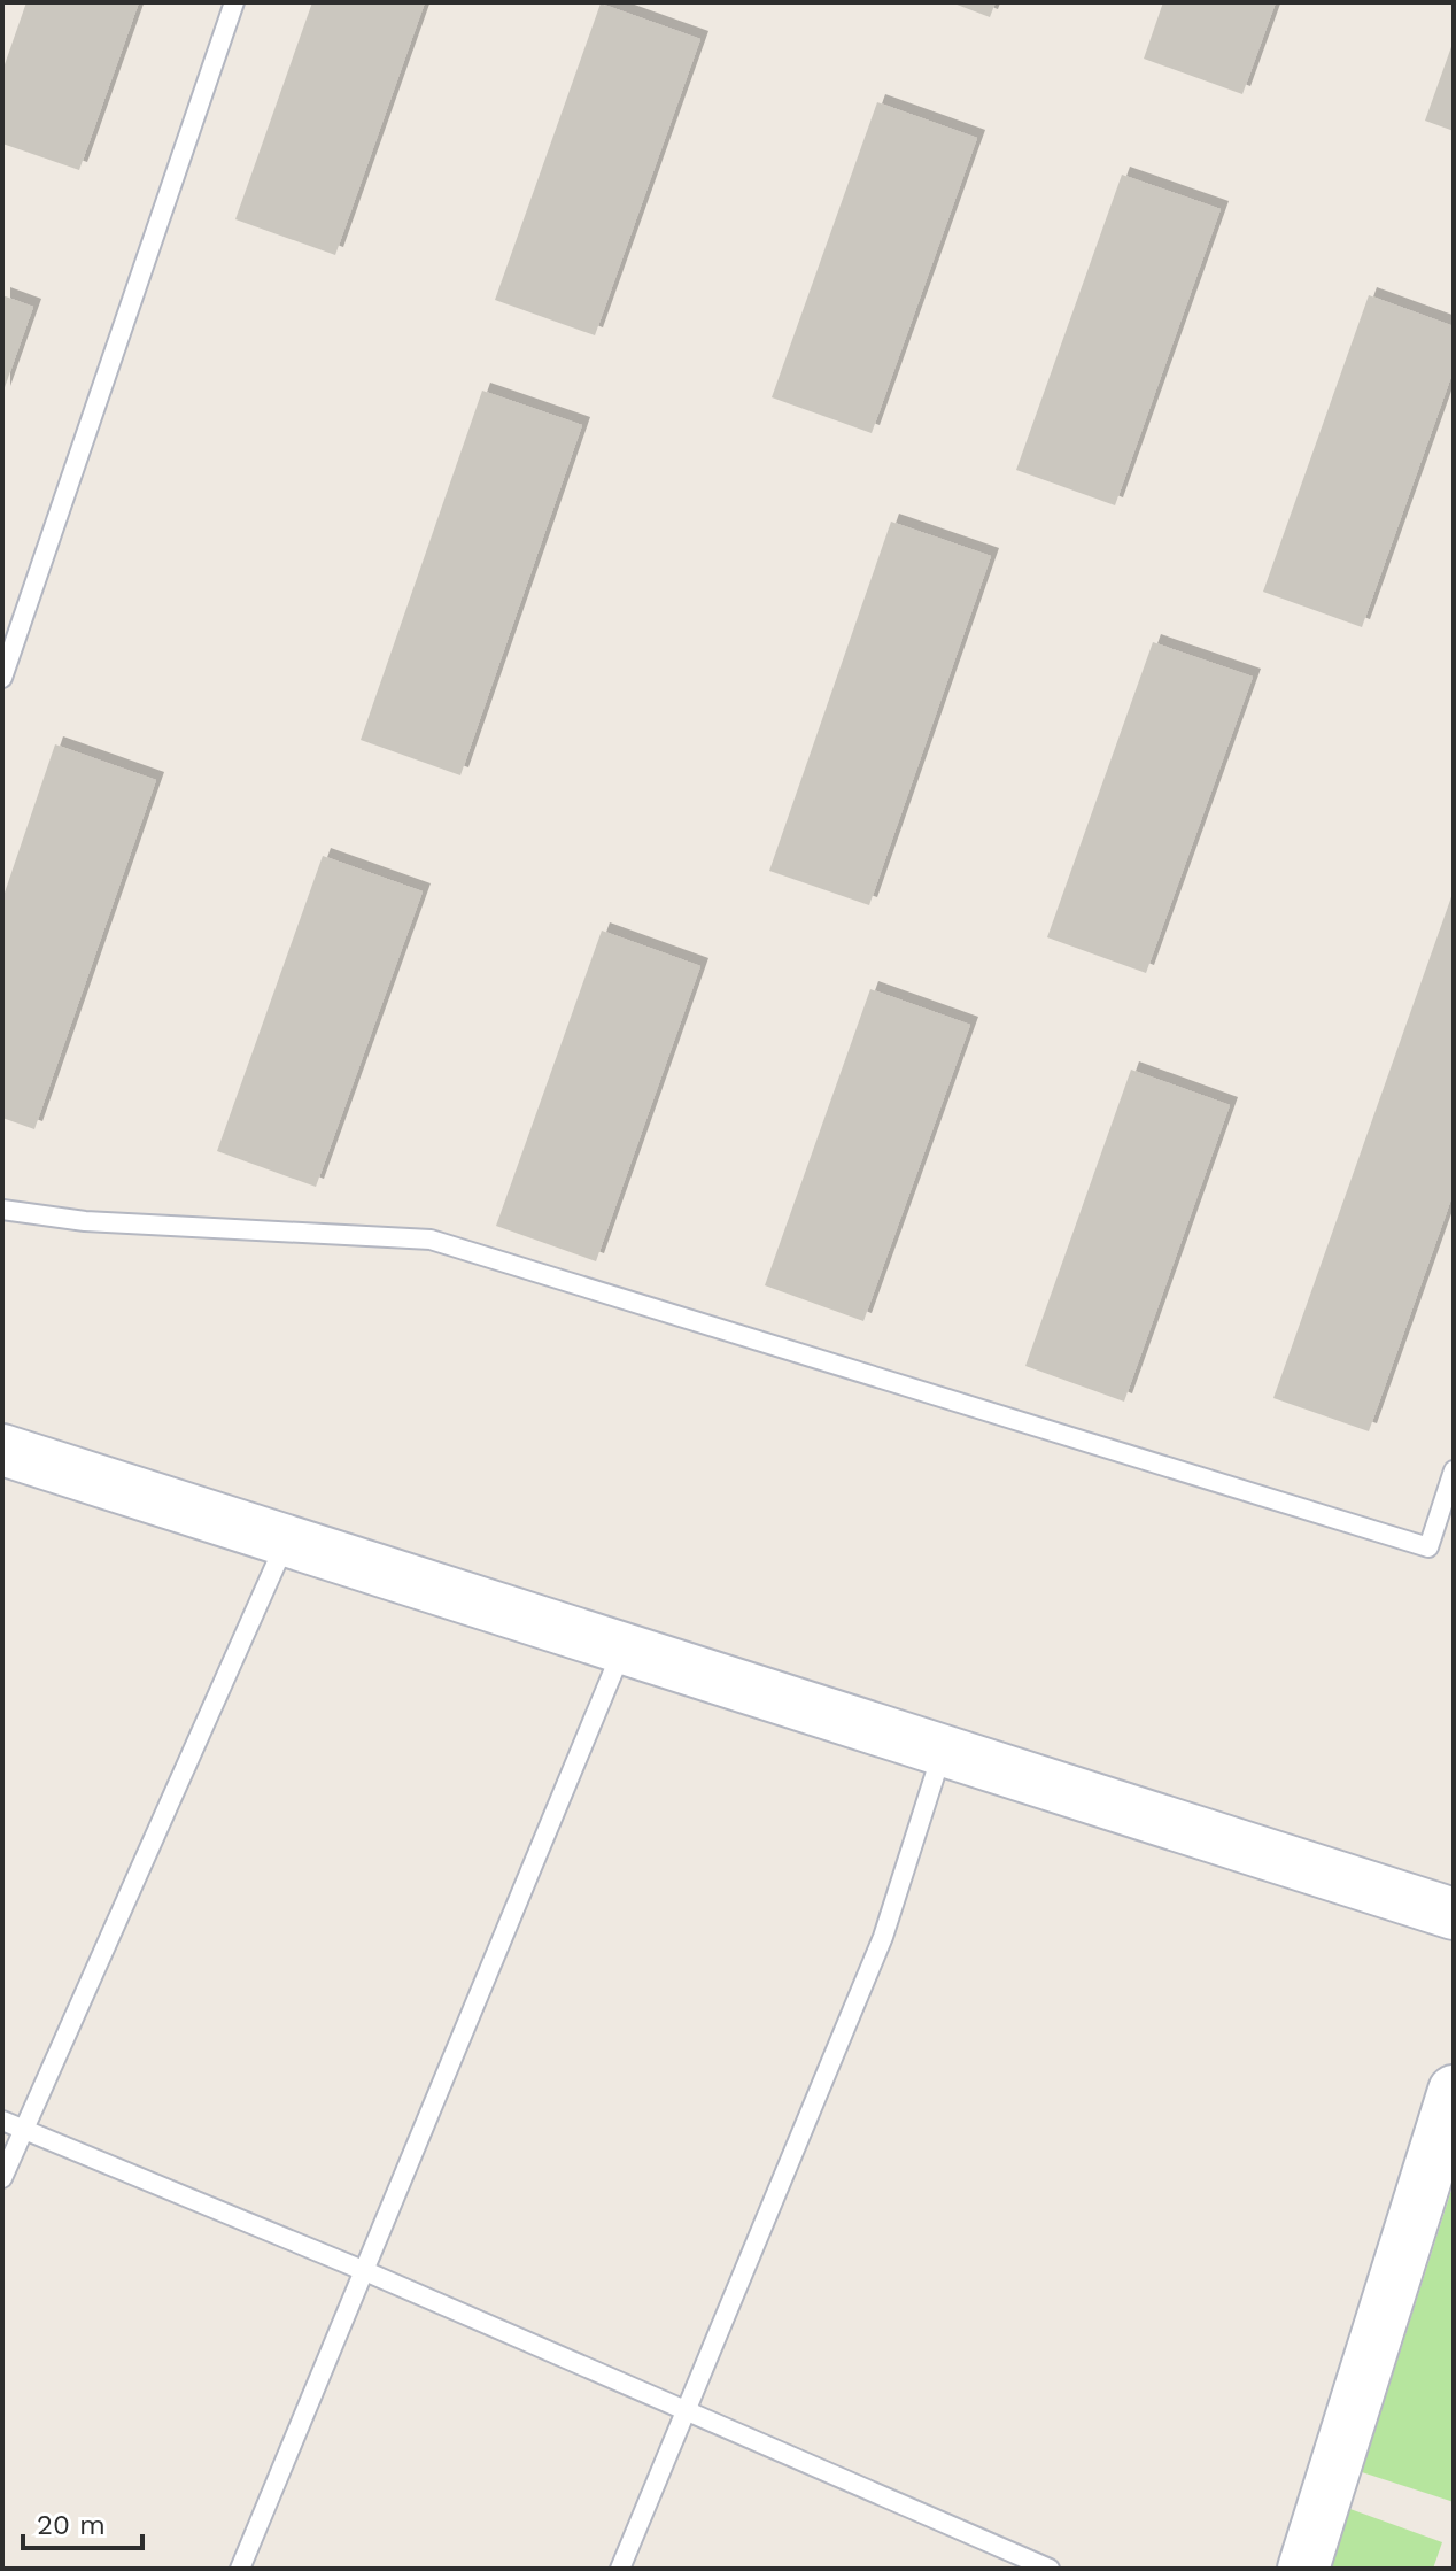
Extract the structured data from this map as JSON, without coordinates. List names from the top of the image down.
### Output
{
  "scale_bar": "20 m"
}
